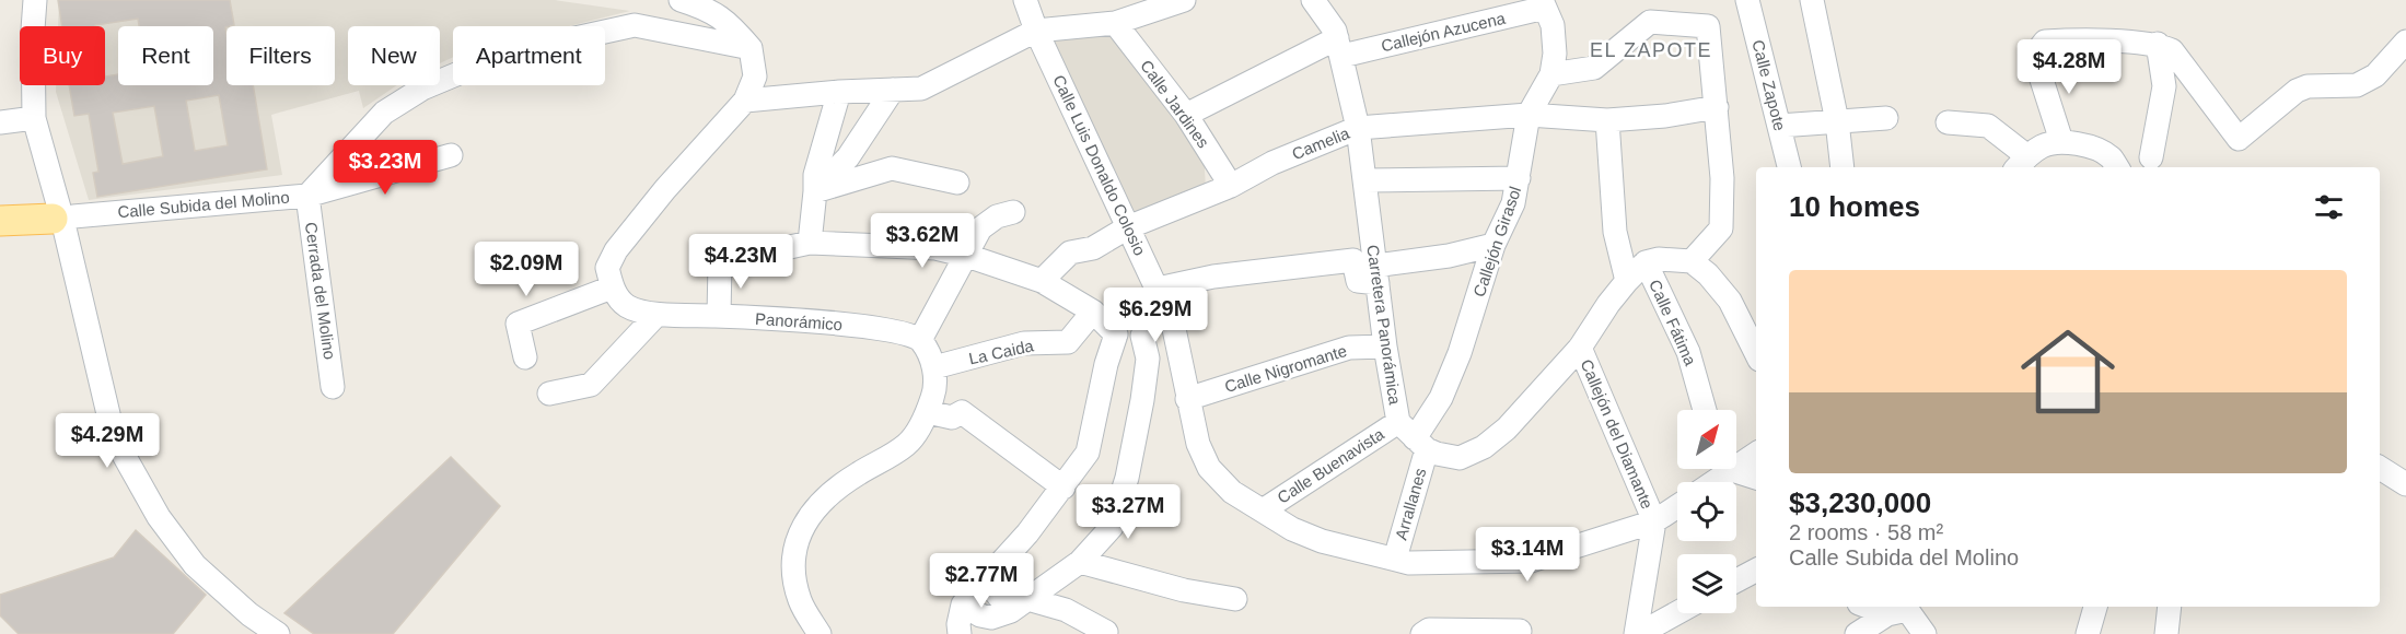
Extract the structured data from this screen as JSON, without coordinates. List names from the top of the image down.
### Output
{
  "streets": {
    "street": [
      "Callejón Azucena",
      "Calle Zapote",
      "Calle Jardines",
      "Camelia",
      "Calle Luis Donaldo Colosio",
      "Calle Subida del Molino",
      "Callejón Girasol",
      "Cerrada del Molino",
      "Panorámico",
      "Calle Fátima",
      "Carretera Panorámica",
      "La Caida",
      "Calle Nigromante",
      "Callejón del Diamante",
      "Calle Buenavista",
      "Arrallanes"
    ]
  },
  "crossings": [
    ["Callejón Azucena", "Calle Jardines"],
    ["Callejón Azucena", "Callejón Girasol"],
    ["Callejón Azucena", "Carretera Panorámica"],
    ["Calle Jardines", "Camelia"],
    ["Camelia", "Calle Luis Donaldo Colosio"],
    ["Camelia", "Callejón Girasol"],
    ["Camelia", "Carretera Panorámica"],
    ["Calle Luis Donaldo Colosio", "Calle Nigromante"],
    ["Calle Luis Donaldo Colosio", "Callejón del Diamante"],
    ["Calle Luis Donaldo Colosio", "Calle Buenavista"],
    ["Calle Luis Donaldo Colosio", "Arrallanes"],
    ["Calle Subida del Molino", "Cerrada del Molino"],
    ["Callejón Girasol", "Carretera Panorámica"],
    ["Callejón Girasol", "Calle Buenavista"],
    ["Callejón Girasol", "Arrallanes"],
    ["Carretera Panorámica", "Calle Nigromante"],
    ["Carretera Panorámica", "Calle Buenavista"],
    ["Carretera Panorámica", "Arrallanes"],
    ["Calle Buenavista", "Arrallanes"]
  ],
  "districts": ["EL ZAPOTE"],
  "north": "top right",
  "page": {
    "chip": [
      "Buy",
      "Rent",
      "Filters",
      "New",
      "Apartment"
    ],
    "price": [
      "$4.28M",
      "$3.23M",
      "$3.62M",
      "$4.23M",
      "$2.09M",
      "$6.29M",
      "$4.29M",
      "$3.27M",
      "$3.14M",
      "$2.77M"
    ],
    "heading": "10 homes",
    "list": [
      {
        "name": "$3,230,000",
        "note": "2 rooms · 58 m² · Calle Subida del Molino"
      }
    ]
  }
}
